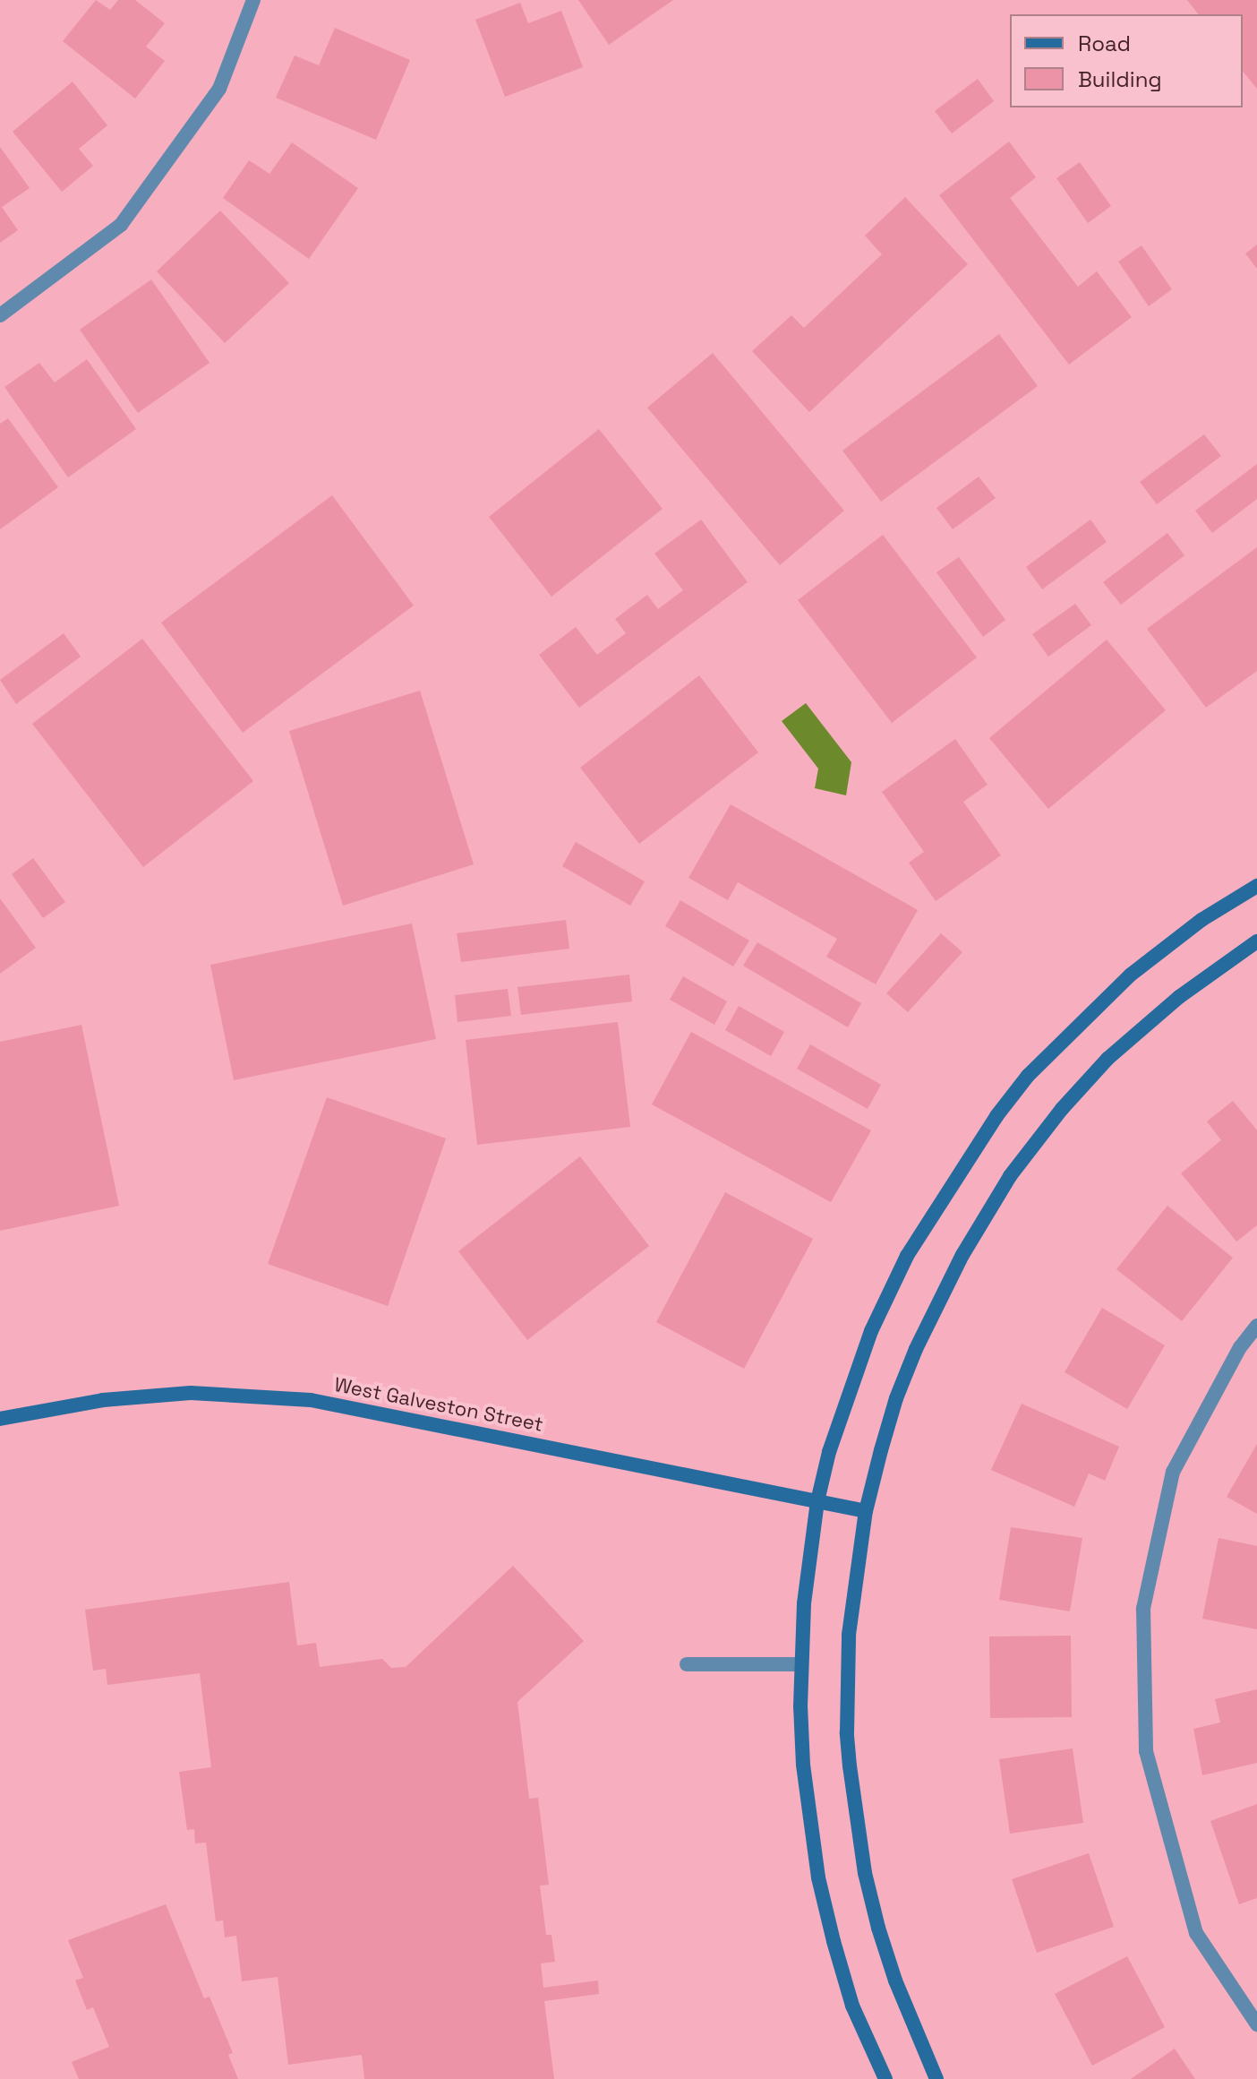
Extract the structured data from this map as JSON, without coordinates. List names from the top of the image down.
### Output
{
  "streets": {
    "street": ["West Galveston Street"]
  },
  "legend": ["Road", "Building"]
}
